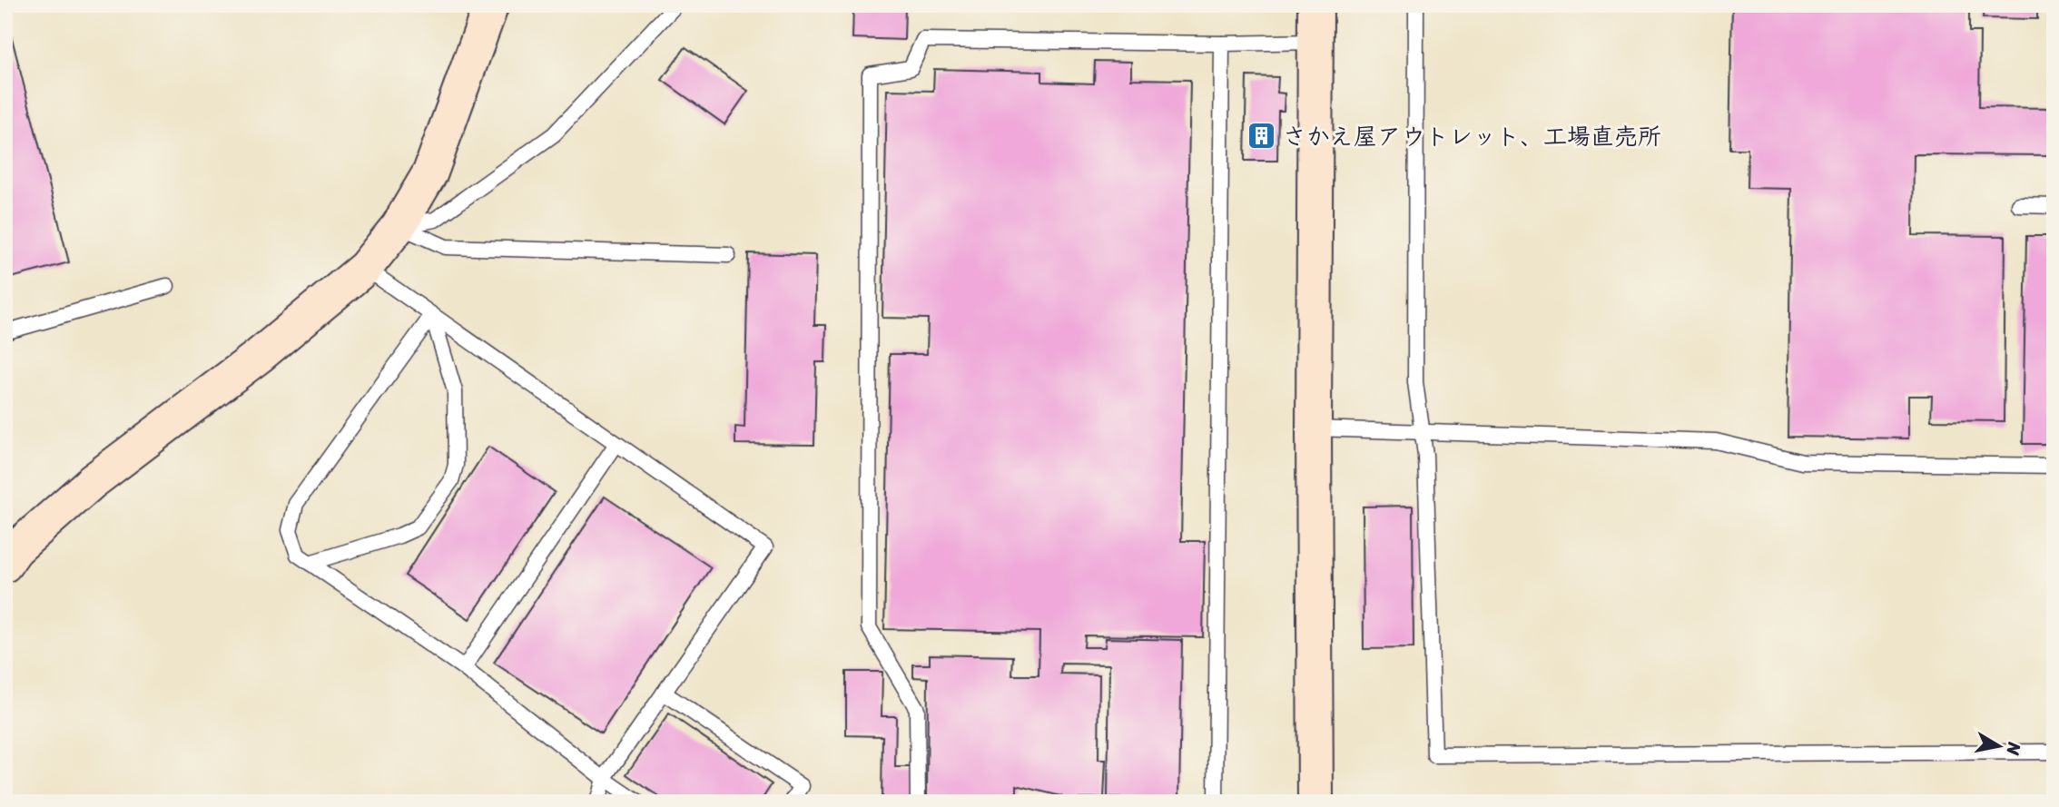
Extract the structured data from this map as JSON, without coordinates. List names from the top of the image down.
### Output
{
  "places": {
    "building": ["さかえ屋アウトレット、工場直売所"]
  },
  "north": "right"
}
